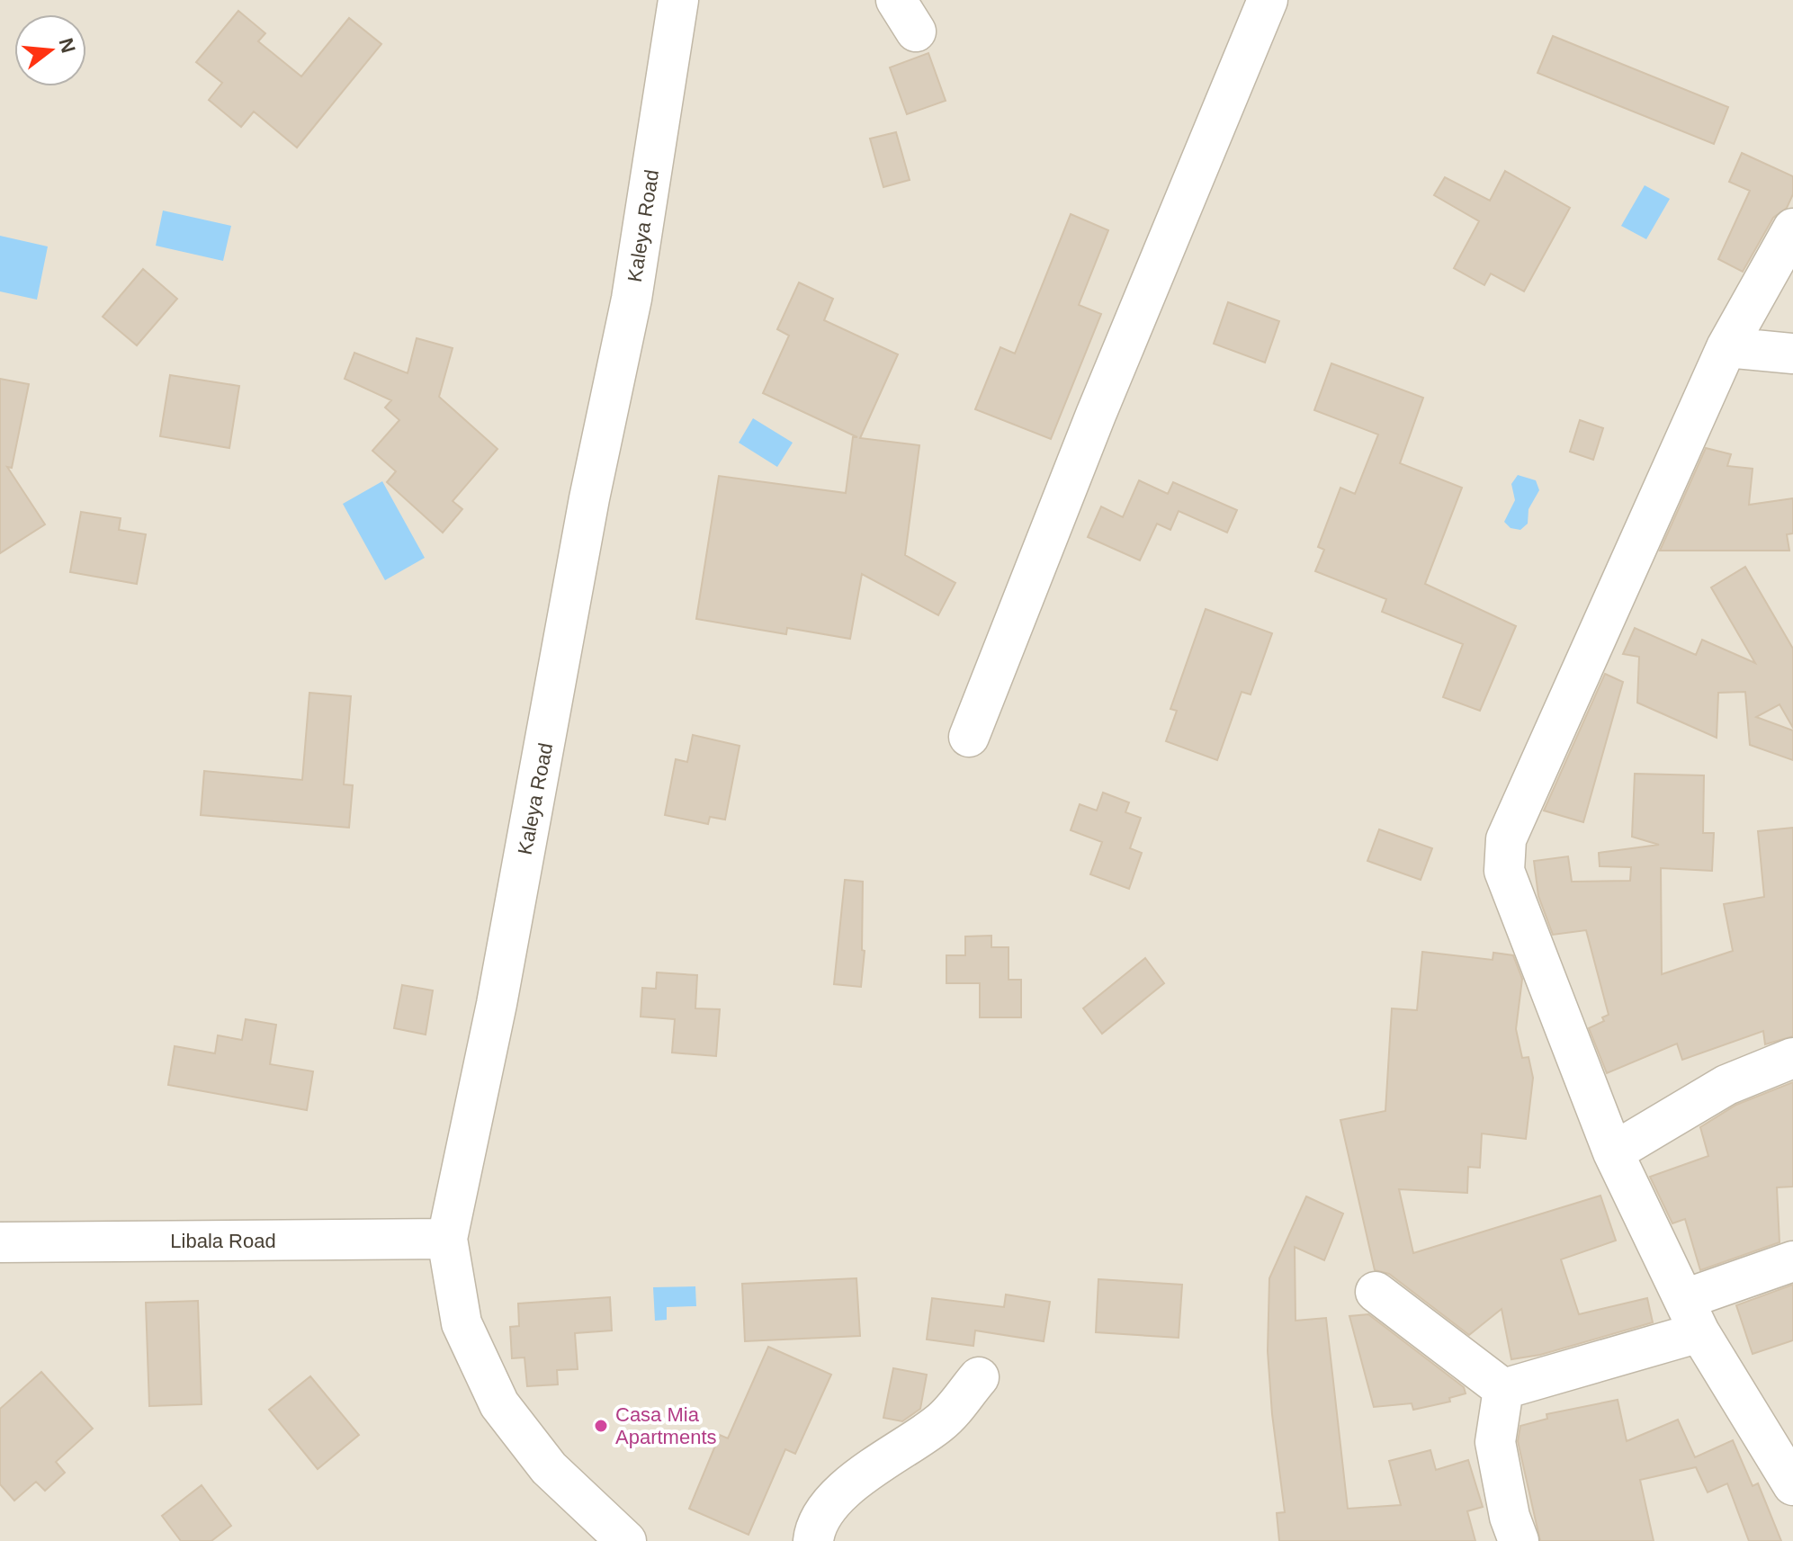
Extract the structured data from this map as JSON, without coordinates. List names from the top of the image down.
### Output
{
  "streets": {
    "street": ["Kaleya Road", "Libala Road"]
  },
  "crossings": [
    ["Kaleya Road", "Libala Road"]
  ],
  "places": ["Casa Mia Apartments"],
  "north": "right"
}
